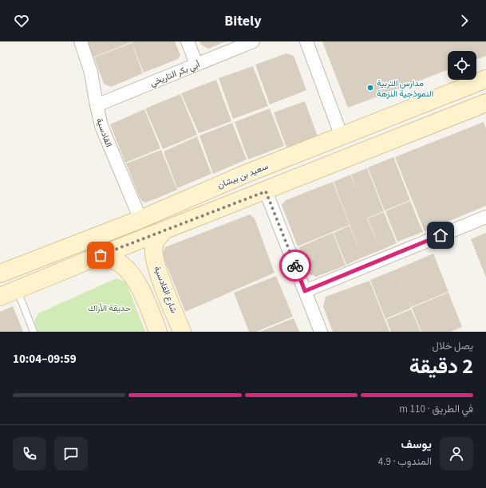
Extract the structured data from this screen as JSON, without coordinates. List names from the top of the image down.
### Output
{
  "streets": {
    "street": [
      "أبي بكر التاريخي",
      "القادسية",
      "سعيد بن بيشان",
      "شارع القادسية"
    ]
  },
  "crossings": [
    ["أبي بكر التاريخي", "القادسية"],
    ["القادسية", "سعيد بن بيشان"]
  ],
  "parks": ["حديقة الأراك"],
  "places": ["مدارس التربية النموذجية النزهة"],
  "page": {
    "header": "Bitely",
    "heading": ["2 دقيقة", "يصل خلال", "09:59–10:04"],
    "panel": ["يوسف", "المندوب · 4.9"],
    "bar": "في الطريق · 110 m"
  }
}
